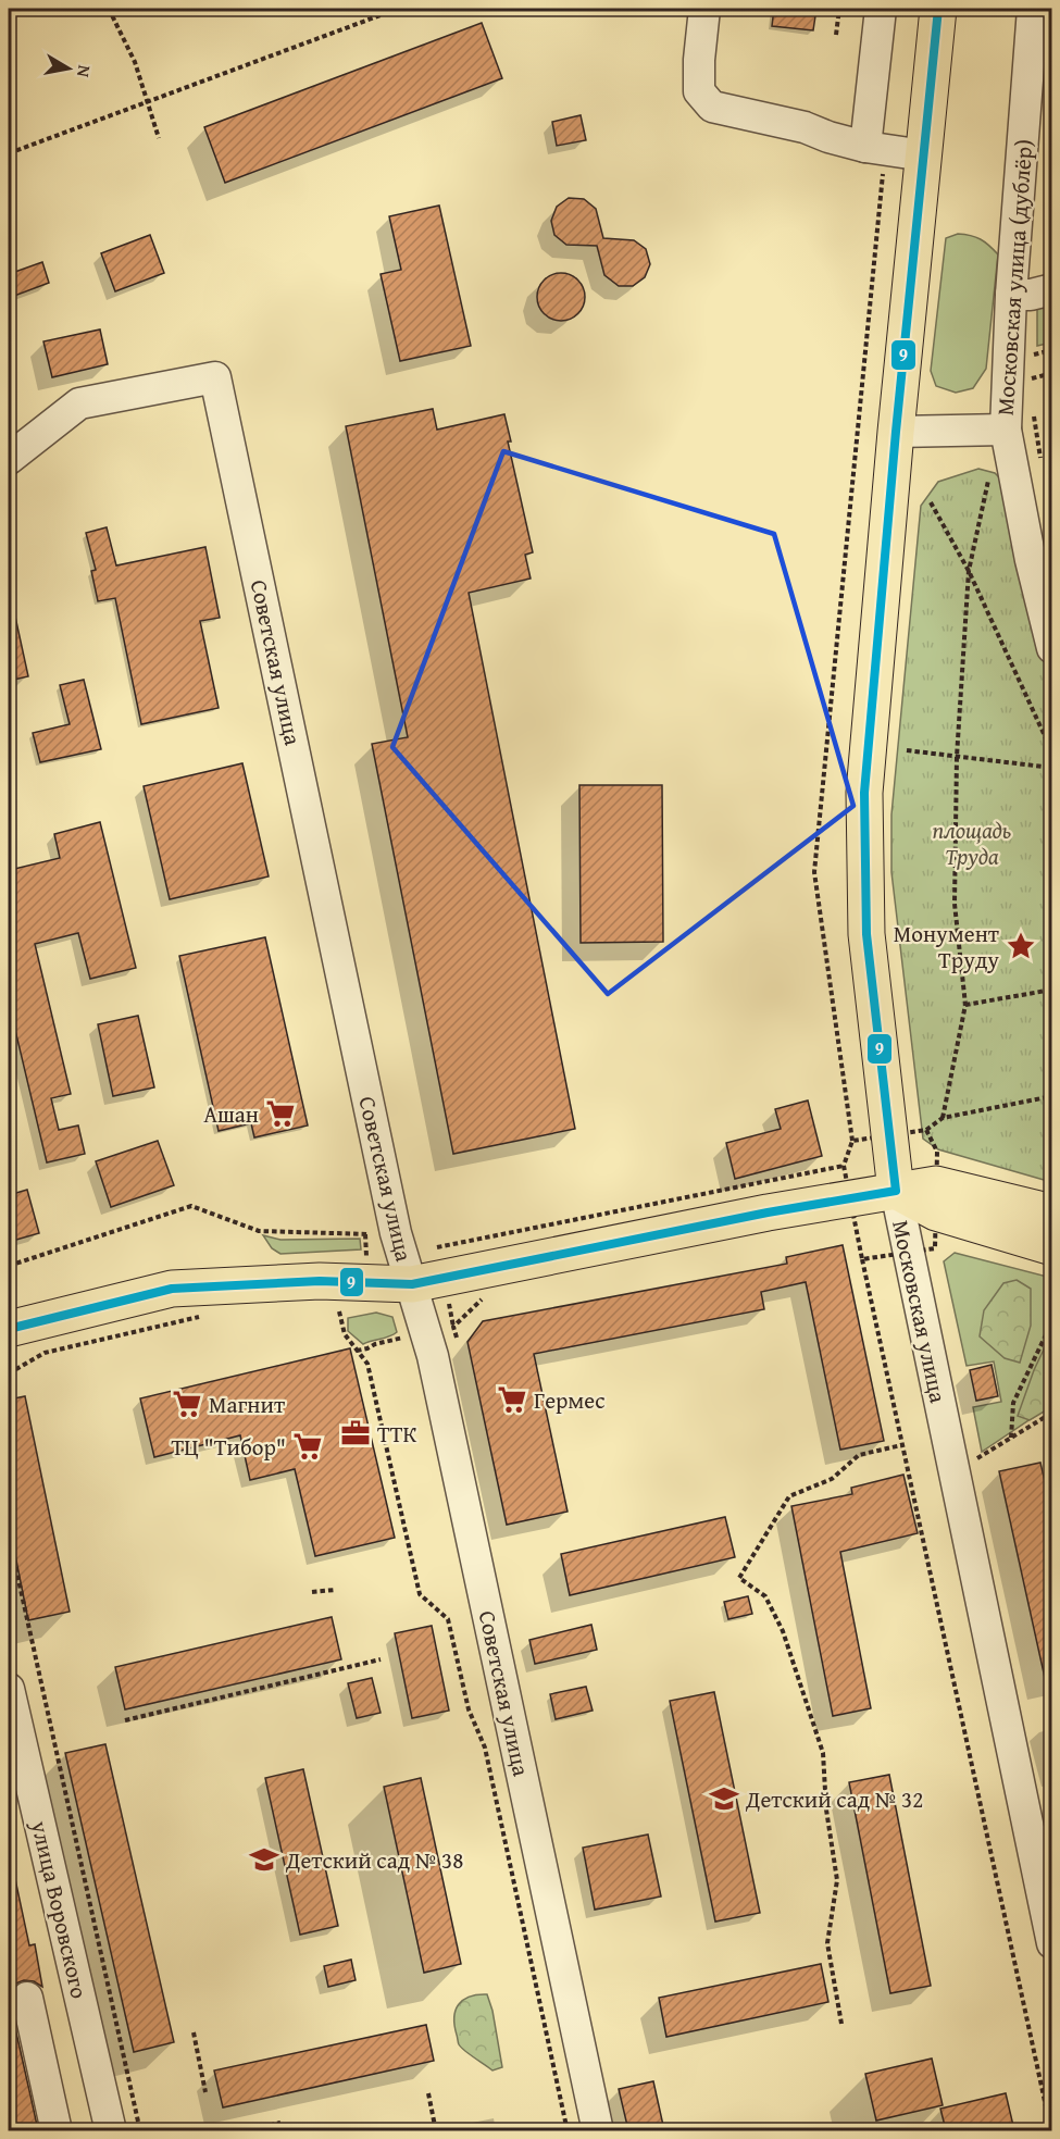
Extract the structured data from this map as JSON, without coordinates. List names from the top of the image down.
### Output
{
  "streets": {
    "main road": ["Московская улица"],
    "street": ["Московская улица (дублёр)", "Советская улица", "улица Воровского"]
  },
  "crossings": [
    ["Московская улица (дублёр)", "Московская улица"]
  ],
  "parks": ["площадь Труда"],
  "places": {
    "place": ["Монумент Труду"],
    "supermarket": [
      "Ашан",
      "Гермес",
      "Магнит",
      "ТЦ \"Тибор\""
    ],
    "office": ["ТТК"],
    "school or university": ["Детский сад № 32", "Детский сад № 38"]
  },
  "lines": ["transit line 9"],
  "north": "right"
}
